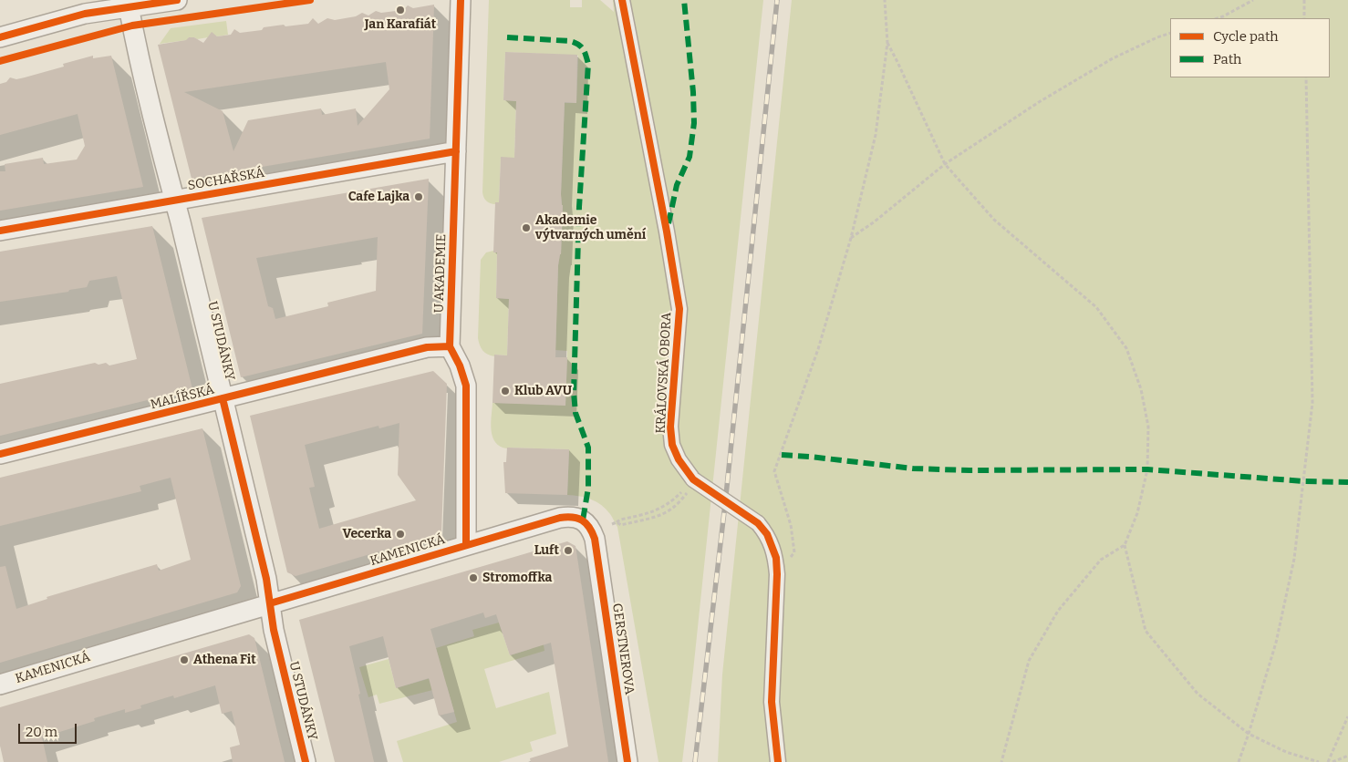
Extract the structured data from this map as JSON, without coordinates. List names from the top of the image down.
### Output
{
  "streets": {
    "street": [
      "SOCHAŘSKÁ",
      "U AKADEMIE",
      "U STUDÁNKY",
      "KRÁLOVSKÁ OBORA",
      "MALÍŘSKÁ",
      "KAMENICKÁ",
      "GERSTNEROVA"
    ]
  },
  "crossings": [
    ["SOCHAŘSKÁ", "U AKADEMIE"],
    ["SOCHAŘSKÁ", "U STUDÁNKY"],
    ["U AKADEMIE", "MALÍŘSKÁ"],
    ["U AKADEMIE", "KAMENICKÁ"],
    ["U STUDÁNKY", "MALÍŘSKÁ"],
    ["U STUDÁNKY", "KAMENICKÁ"],
    ["KAMENICKÁ", "GERSTNEROVA"]
  ],
  "places": [
    "Jan Karafiát",
    "Cafe Lajka",
    "Akademie výtvarných umění",
    "Klub AVU",
    "Vecerka",
    "Luft",
    "Stromoffka",
    "Athena Fit"
  ],
  "legend": ["Cycle path", "Path"],
  "scale_bar": "20 m"
}
